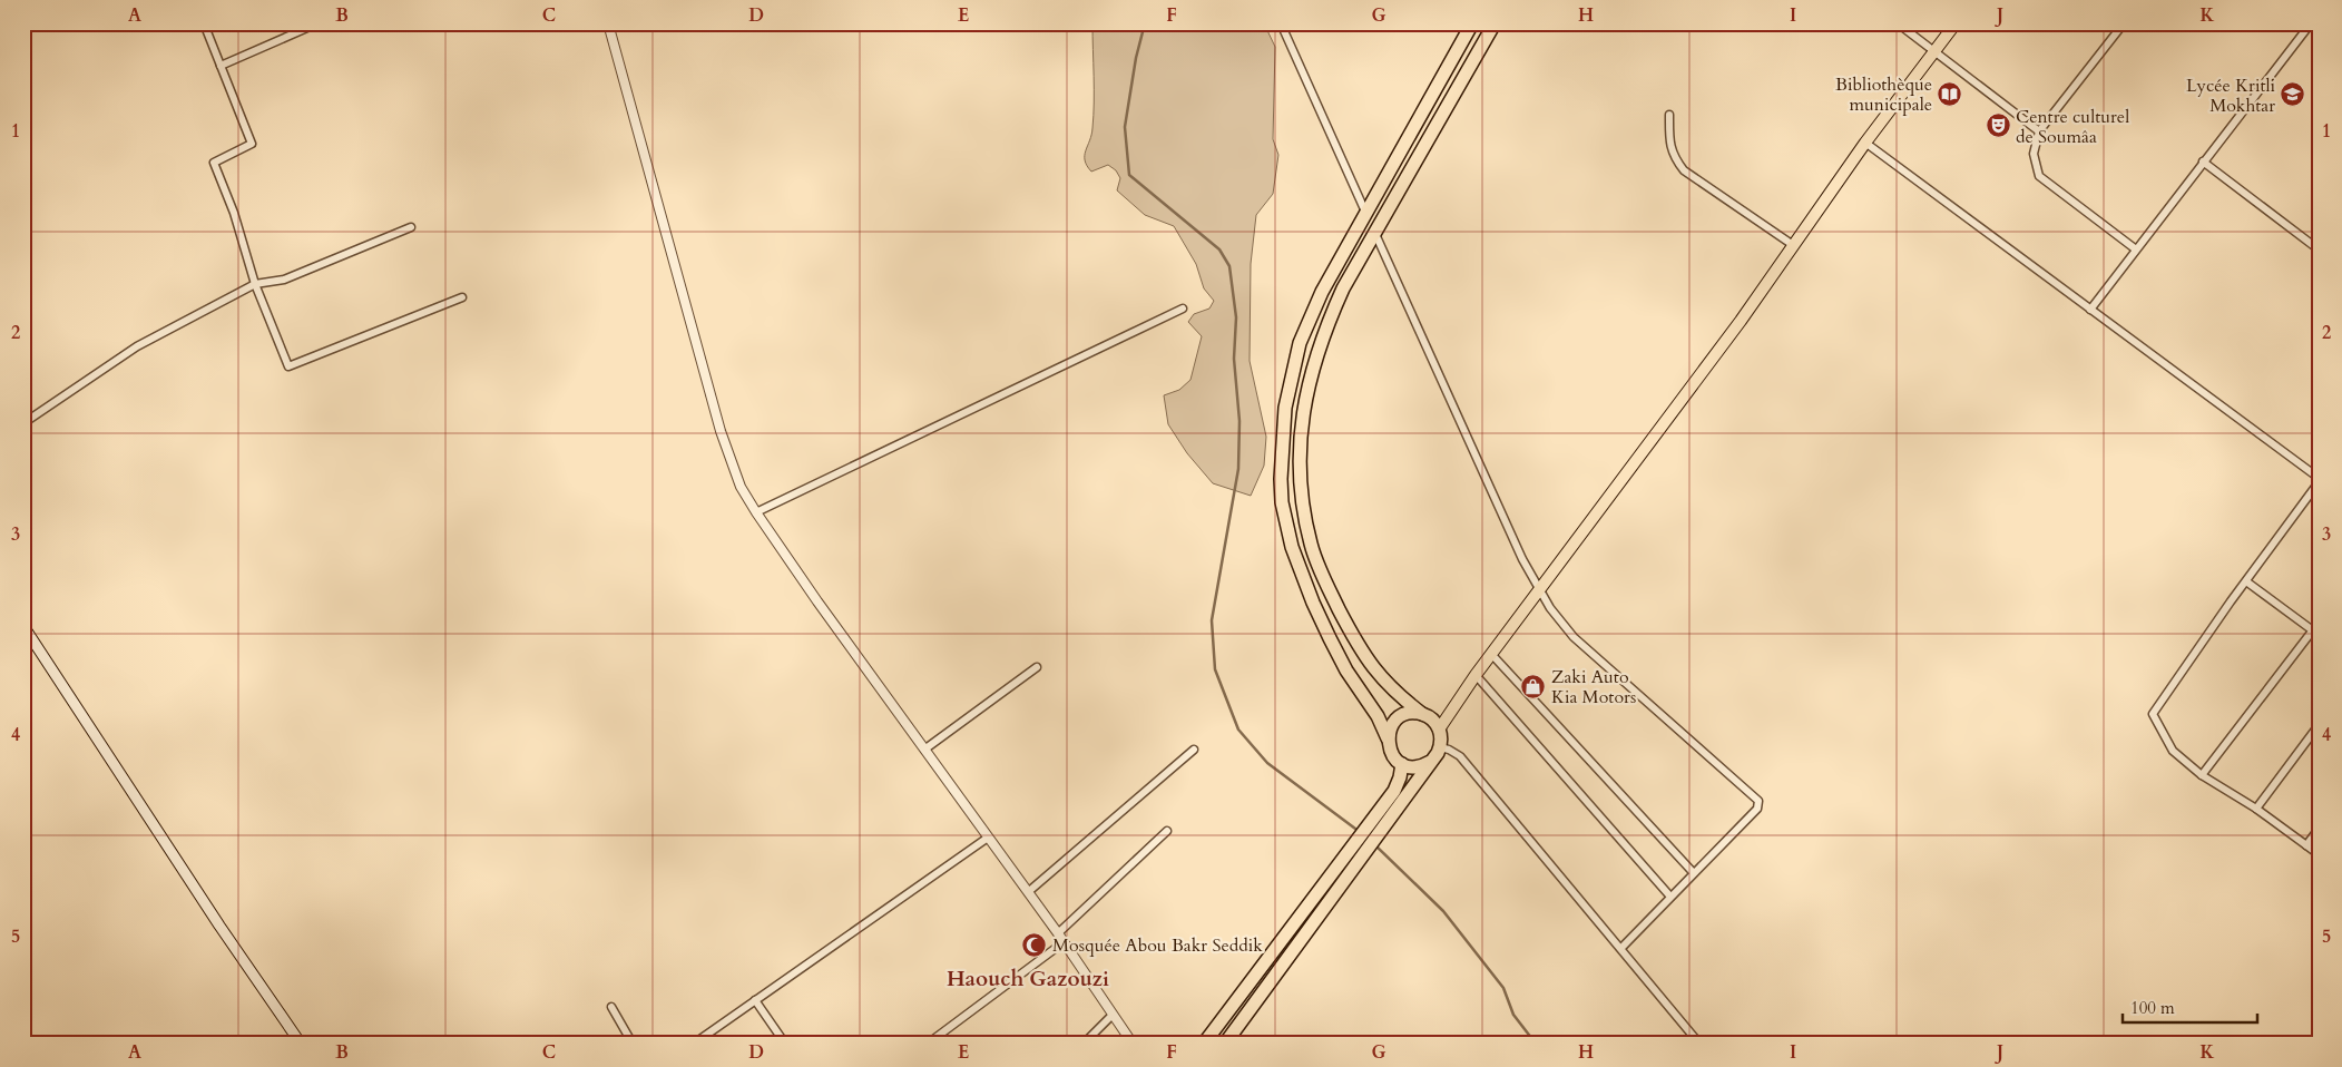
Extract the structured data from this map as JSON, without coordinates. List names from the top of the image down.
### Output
{
  "districts": ["Haouch Gazouzi"],
  "places": {
    "library": ["Bibliothèque municipale"],
    "school or university": ["Lycée Kritli Mokhtar"],
    "theatre": ["Centre culturel de Soumâa"],
    "shop": ["Zaki Auto Kia Motors"],
    "mosque": ["Mosquée Abou Bakr Seddik"]
  },
  "scale_bar": "100 m",
  "grid": {
    "columns": [
      "A",
      "B",
      "C",
      "D",
      "E",
      "F",
      "G",
      "H",
      "I",
      "J",
      "K"
    ],
    "rows": [
      "1",
      "2",
      "3",
      "4",
      "5"
    ]
  }
}
